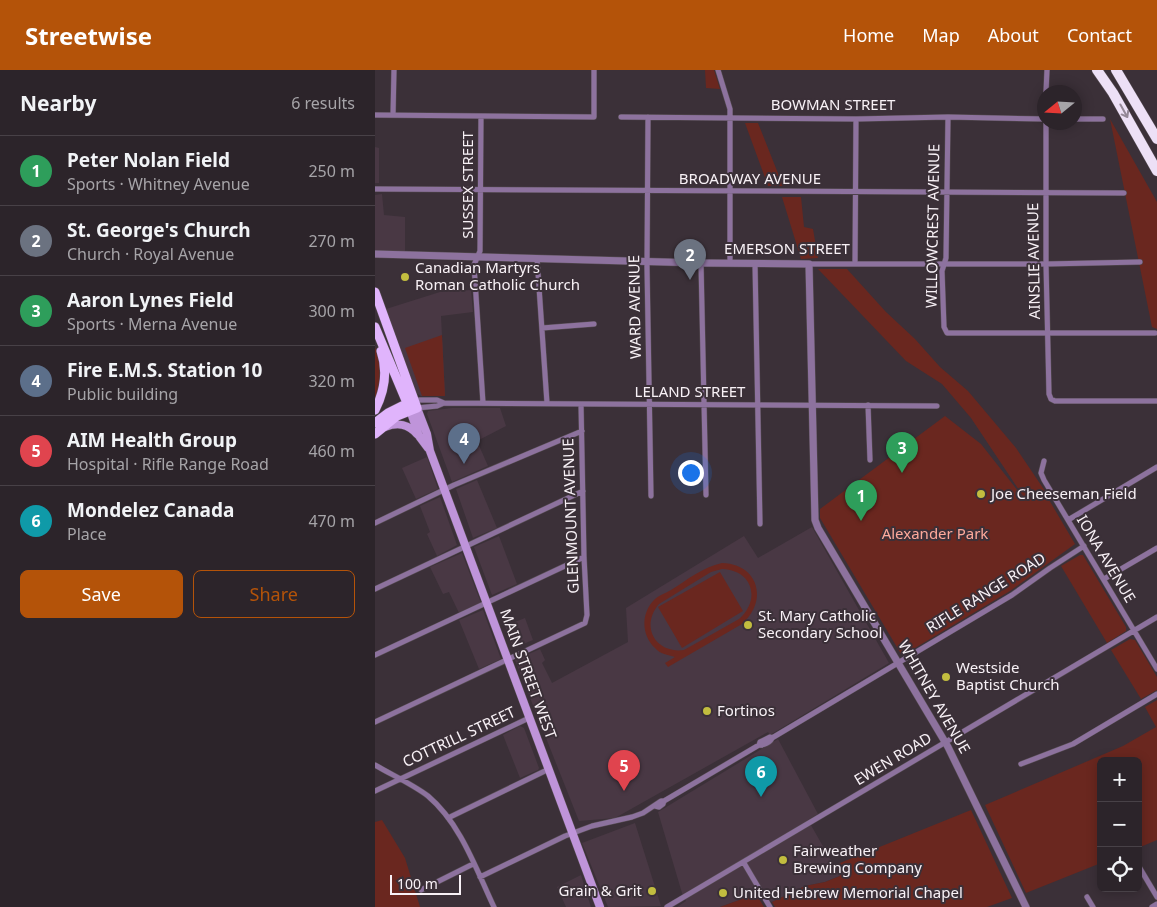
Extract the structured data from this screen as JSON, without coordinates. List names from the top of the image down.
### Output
{
  "streets": {
    "main road": ["MAIN STREET WEST"],
    "street": [
      "BOWMAN STREET",
      "BROADWAY AVENUE",
      "SUSSEX STREET",
      "WILLOWCREST AVENUE",
      "EMERSON STREET",
      "AINSLIE AVENUE",
      "WARD AVENUE",
      "LELAND STREET",
      "GLENMOUNT AVENUE",
      "IONA AVENUE",
      "RIFLE RANGE ROAD",
      "WHITNEY AVENUE",
      "COTTRILL STREET",
      "EWEN ROAD"
    ]
  },
  "crossings": [
    ["BOWMAN STREET", "WILLOWCREST AVENUE"],
    ["BOWMAN STREET", "WARD AVENUE"],
    ["BROADWAY AVENUE", "SUSSEX STREET"],
    ["BROADWAY AVENUE", "WILLOWCREST AVENUE"],
    ["BROADWAY AVENUE", "AINSLIE AVENUE"],
    ["BROADWAY AVENUE", "WARD AVENUE"],
    ["SUSSEX STREET", "EMERSON STREET"],
    ["SUSSEX STREET", "LELAND STREET"],
    ["WILLOWCREST AVENUE", "EMERSON STREET"],
    ["WILLOWCREST AVENUE", "AINSLIE AVENUE"],
    ["EMERSON STREET", "AINSLIE AVENUE"],
    ["EMERSON STREET", "WARD AVENUE"],
    ["EMERSON STREET", "WHITNEY AVENUE"],
    ["WARD AVENUE", "LELAND STREET"],
    ["LELAND STREET", "GLENMOUNT AVENUE"],
    ["LELAND STREET", "MAIN STREET WEST"],
    ["LELAND STREET", "WHITNEY AVENUE"],
    ["GLENMOUNT AVENUE", "MAIN STREET WEST"],
    ["IONA AVENUE", "RIFLE RANGE ROAD"],
    ["IONA AVENUE", "EWEN ROAD"],
    ["RIFLE RANGE ROAD", "MAIN STREET WEST"],
    ["RIFLE RANGE ROAD", "WHITNEY AVENUE"],
    ["MAIN STREET WEST", "COTTRILL STREET"],
    ["WHITNEY AVENUE", "EWEN ROAD"]
  ],
  "parks": ["Alexander Park"],
  "places": [
    "Canadian Martyrs Roman Catholic Church",
    "Joe Cheeseman Field",
    "St. Mary Catholic Secondary School",
    "Westside Baptist Church",
    "Fortinos",
    "Fairweather Brewing Company",
    "Grain & Grit",
    "United Hebrew Memorial Chapel"
  ],
  "scale_bar": "100 m",
  "north": "left",
  "page": {
    "header": "Streetwise",
    "nav": [
      "Home",
      "Map",
      "About",
      "Contact"
    ],
    "heading": ["Nearby", "6 results"],
    "list": [
      {
        "mark": "1",
        "name": "Peter Nolan Field",
        "note": "Sports · Whitney Avenue",
        "value": "250 m"
      },
      {
        "mark": "2",
        "name": "St. George's Church",
        "note": "Church · Royal Avenue",
        "value": "270 m"
      },
      {
        "mark": "3",
        "name": "Aaron Lynes Field",
        "note": "Sports · Merna Avenue",
        "value": "300 m"
      },
      {
        "mark": "4",
        "name": "Fire E.M.S. Station 10",
        "note": "Public building",
        "value": "320 m"
      },
      {
        "mark": "5",
        "name": "AIM Health Group",
        "note": "Hospital · Rifle Range Road",
        "value": "460 m"
      },
      {
        "mark": "6",
        "name": "Mondelez Canada",
        "note": "Place",
        "value": "470 m"
      }
    ],
    "pins": [
      "2",
      "4",
      "3",
      "1",
      "5",
      "6"
    ],
    "buttons": ["Save", "Share"],
    "map_buttons": ["+", "−"],
    "scale": "100 m"
  }
}
